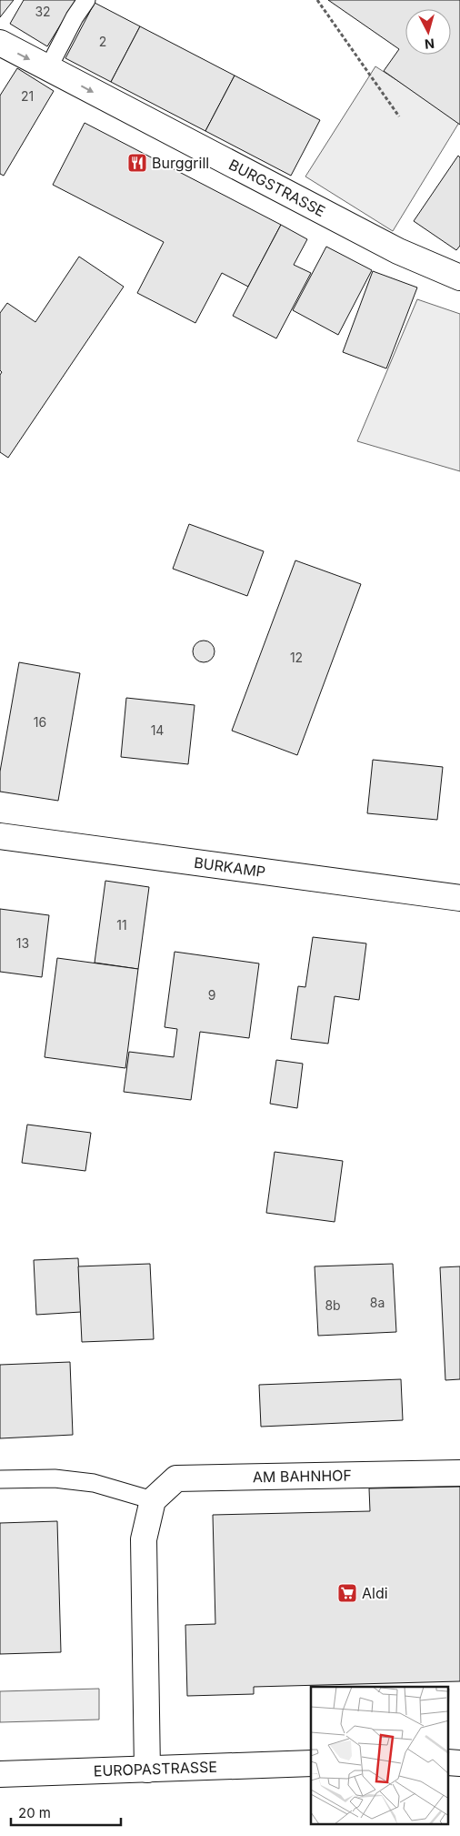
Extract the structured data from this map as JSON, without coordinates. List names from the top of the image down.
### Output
{
  "streets": {
    "street": [
      "BURGSTRASSE",
      "BURKAMP",
      "AM BAHNHOF",
      "EUROPASTRASSE"
    ]
  },
  "one_way": ["BURGSTRASSE"],
  "places": {
    "restaurant": ["Burggrill"],
    "supermarket": ["Aldi"]
  },
  "house_numbers": [
    "32",
    "2",
    "21",
    "12",
    "16",
    "14",
    "11",
    "13",
    "9",
    "8a",
    "8b"
  ],
  "scale_bar": "20 m",
  "north": "bottom"
}
